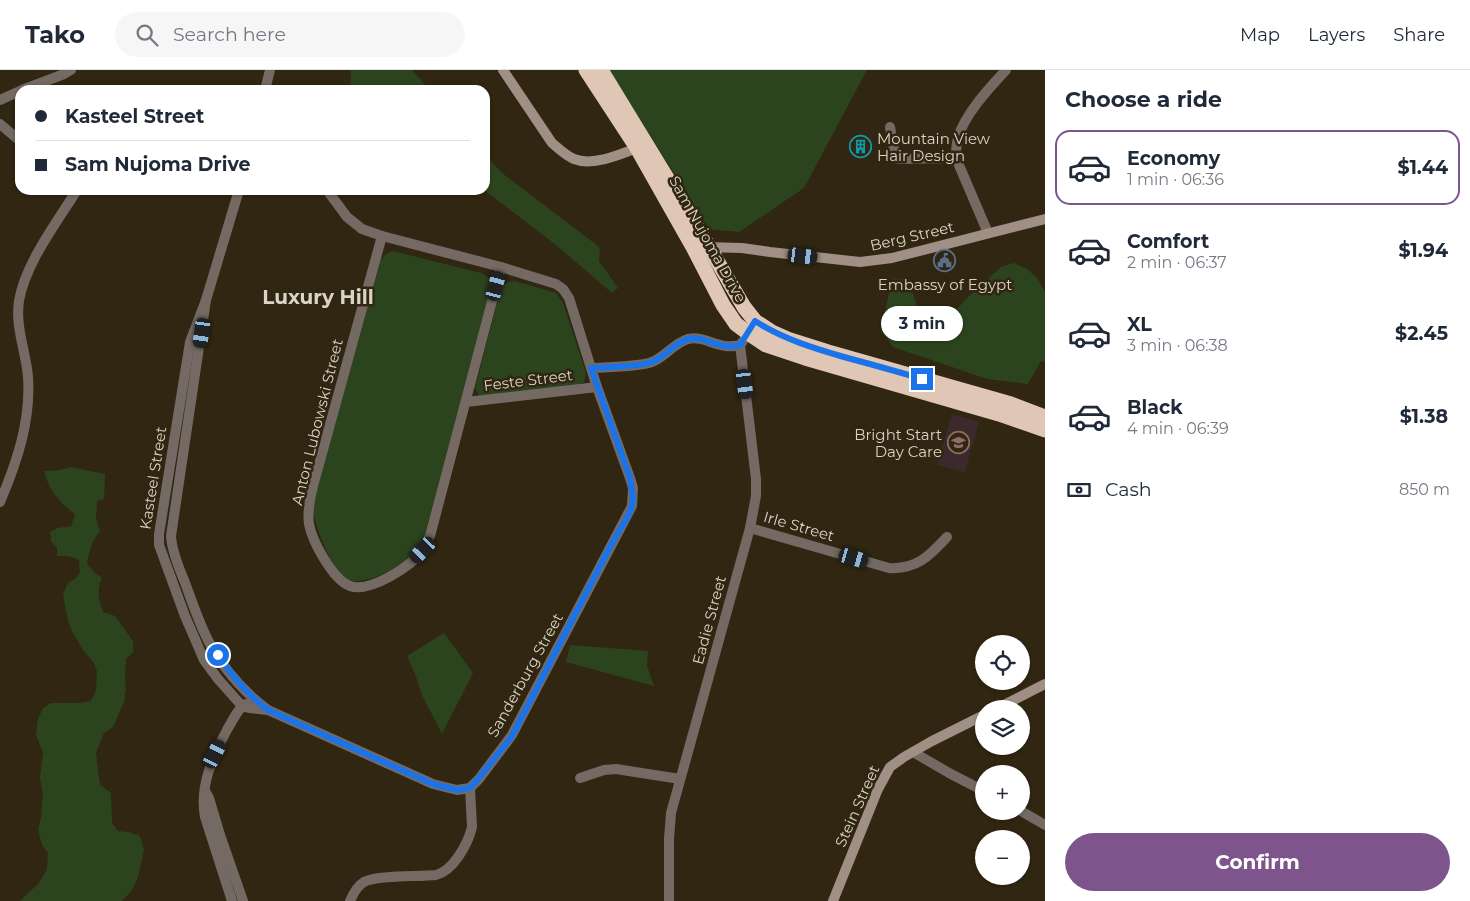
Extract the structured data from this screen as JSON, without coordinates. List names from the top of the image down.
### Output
{
  "streets": {
    "highway": ["Sam Nujoma Drive"],
    "street": [
      "Berg Street",
      "Feste Street",
      "Anton Lubowski Street",
      "Kasteel Street",
      "Irle Street",
      "Eadie Street",
      "Sanderburg Street",
      "Stein Street"
    ]
  },
  "crossings": [
    ["Berg Street", "Sam Nujoma Drive"],
    ["Sam Nujoma Drive", "Feste Street"],
    ["Sam Nujoma Drive", "Eadie Street"],
    ["Feste Street", "Anton Lubowski Street"],
    ["Feste Street", "Eadie Street"],
    ["Feste Street", "Sanderburg Street"],
    ["Kasteel Street", "Sanderburg Street"],
    ["Irle Street", "Eadie Street"]
  ],
  "districts": ["Luxury Hill"],
  "places": {
    "building": ["Mountain View Hair Design"],
    "public building": ["Embassy of Egypt"],
    "school or university": ["Bright Start Day Care"]
  },
  "page": {
    "header": "Tako",
    "search": "Search here",
    "nav": ["Map", "Layers", "Share"],
    "heading": "Choose a ride",
    "banner": ["Kasteel Street", "Sam Nujoma Drive"],
    "list": [
      {
        "name": "Economy",
        "note": "1 min · 06:36",
        "value": "$1.44"
      },
      {
        "name": "Comfort",
        "note": "2 min · 06:37",
        "value": "$1.94"
      },
      {
        "name": "XL",
        "note": "3 min · 06:38",
        "value": "$2.45"
      },
      {
        "name": "Black",
        "note": "4 min · 06:39",
        "value": "$1.38"
      }
    ],
    "bubble": "3 min",
    "pay": ["Cash", "850 m"],
    "map_buttons": ["+", "−"],
    "buttons": "Confirm"
  }
}
